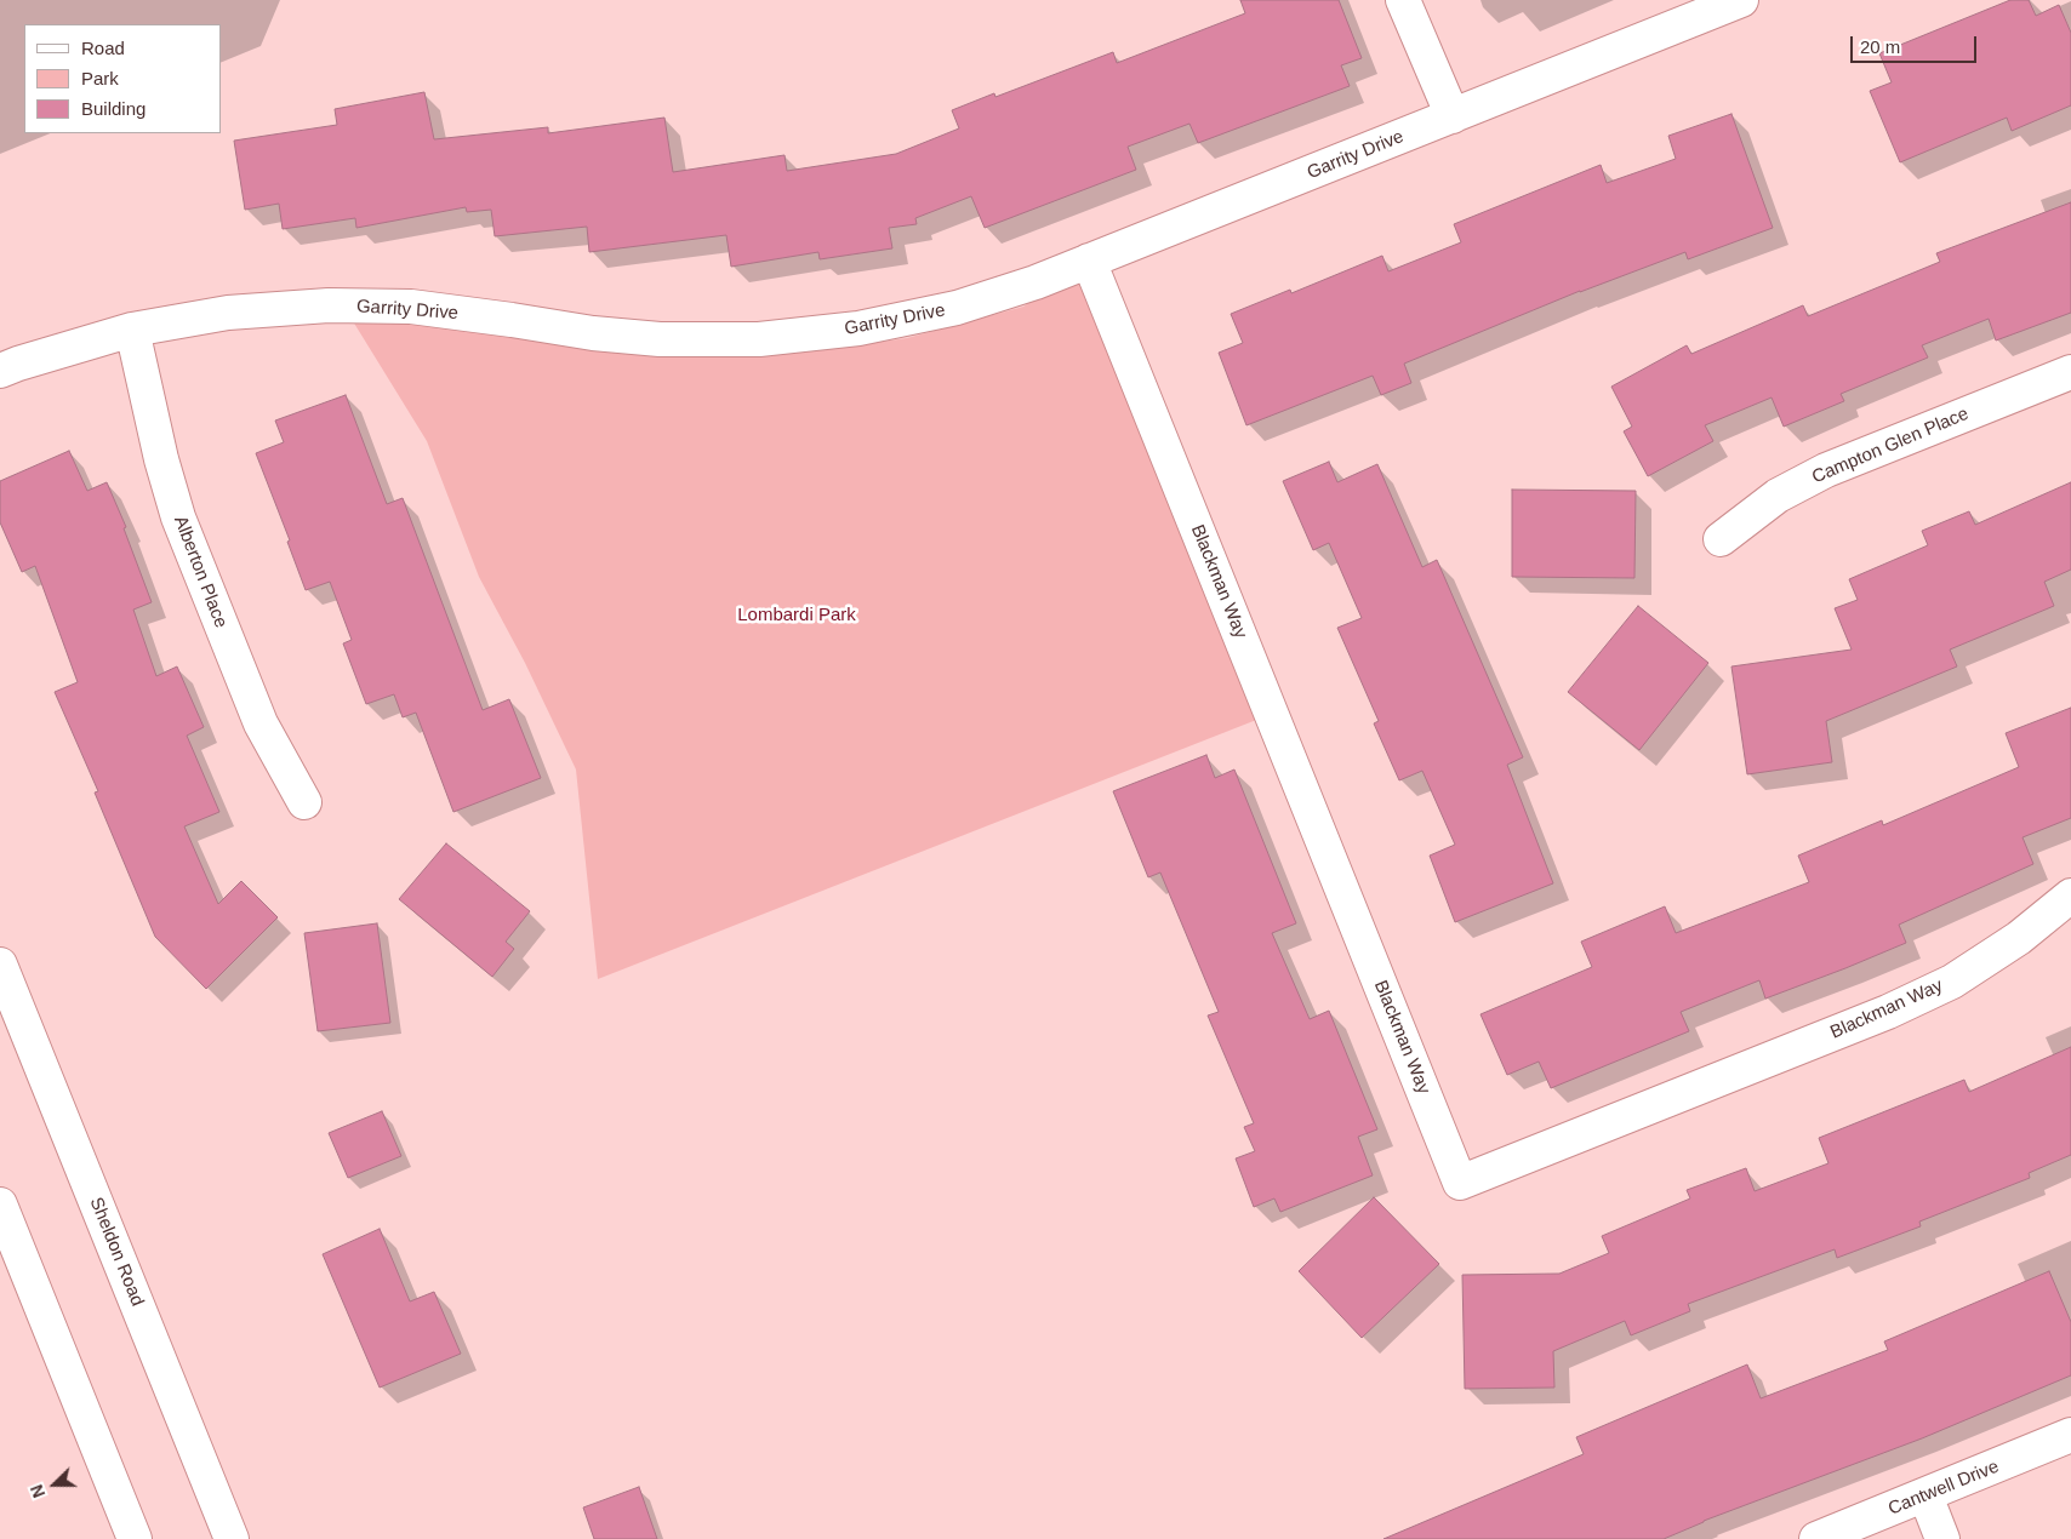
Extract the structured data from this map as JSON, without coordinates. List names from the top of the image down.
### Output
{
  "streets": {
    "street": [
      "Garrity Drive",
      "Campton Glen Place",
      "Alberton Place",
      "Blackman Way",
      "Sheldon Road",
      "Cantwell Drive"
    ]
  },
  "crossings": [
    ["Garrity Drive", "Alberton Place"],
    ["Garrity Drive", "Blackman Way"]
  ],
  "parks": ["Lombardi Park"],
  "legend": ["Road", "Park", "Building"],
  "scale_bar": "20 m",
  "north": "left"
}
